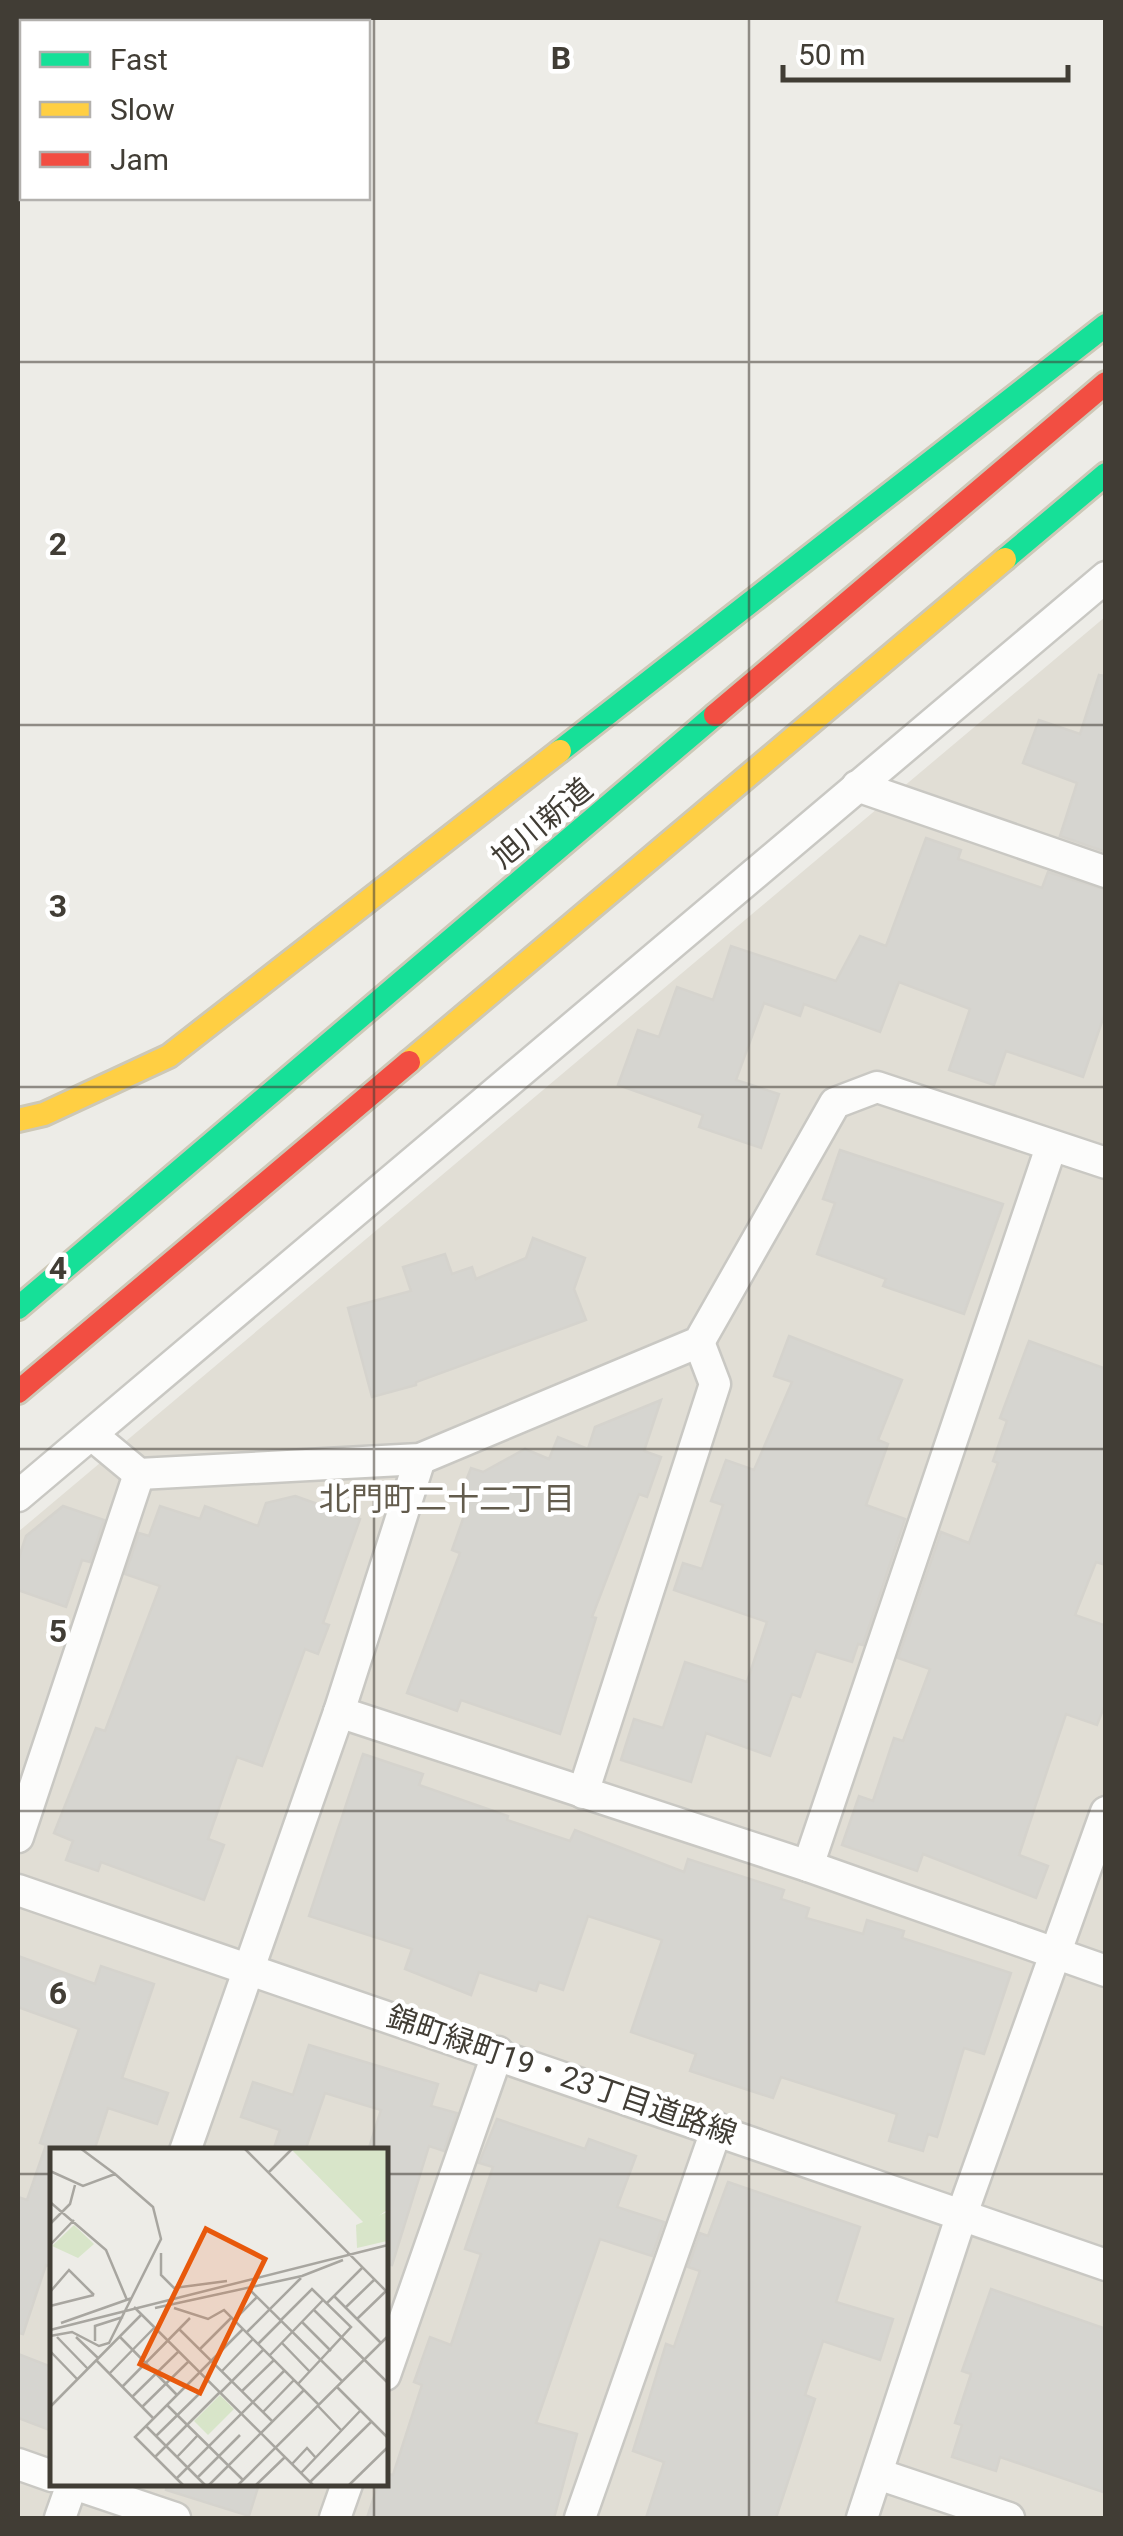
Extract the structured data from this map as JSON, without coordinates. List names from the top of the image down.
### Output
{
  "streets": {
    "main road": ["旭川新道"],
    "street": ["錦町緑町19・23丁目道路線"]
  },
  "districts": ["北門町二十二丁目"],
  "legend": ["Fast", "Slow", "Jam"],
  "scale_bar": "50 m",
  "grid": {
    "columns": ["B"],
    "rows": [
      "2",
      "3",
      "4",
      "5",
      "6"
    ]
  }
}
